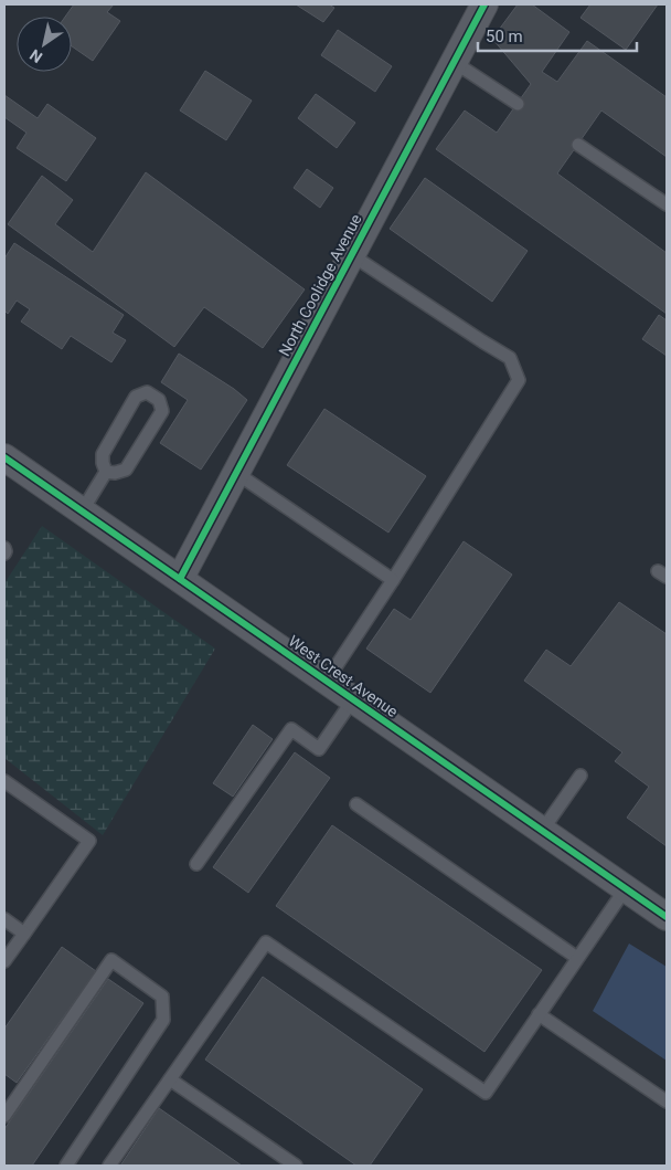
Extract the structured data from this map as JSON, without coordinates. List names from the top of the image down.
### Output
{
  "streets": {
    "street": ["North Coolidge Avenue", "West Crest Avenue"]
  },
  "crossings": [
    ["North Coolidge Avenue", "West Crest Avenue"]
  ],
  "scale_bar": "50 m",
  "north": "bottom left"
}
